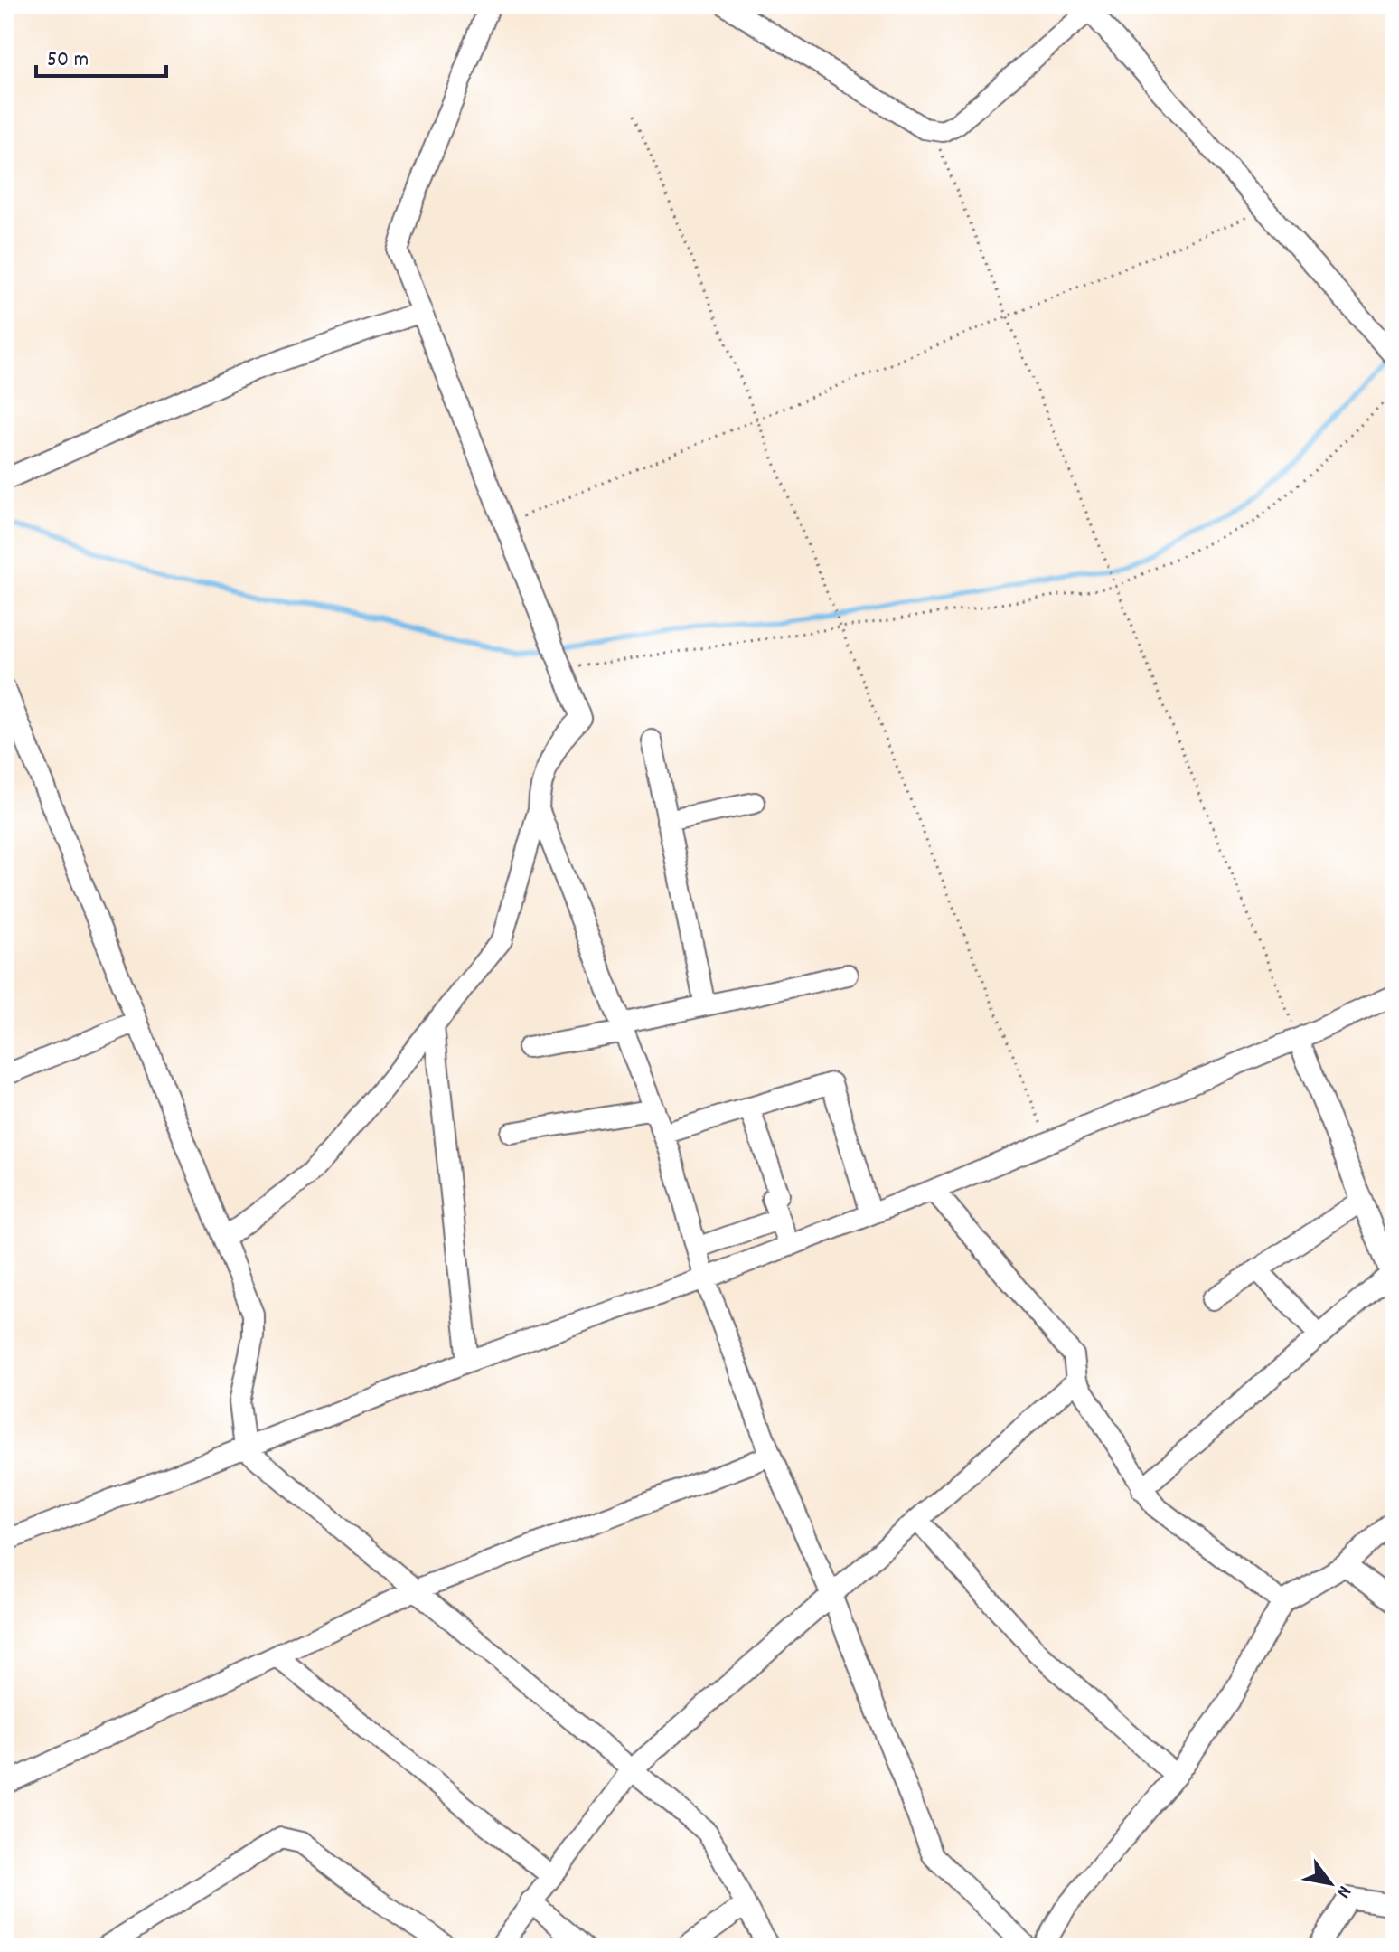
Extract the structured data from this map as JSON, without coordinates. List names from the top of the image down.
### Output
{
  "scale_bar": "50 m",
  "north": "bottom right"
}
